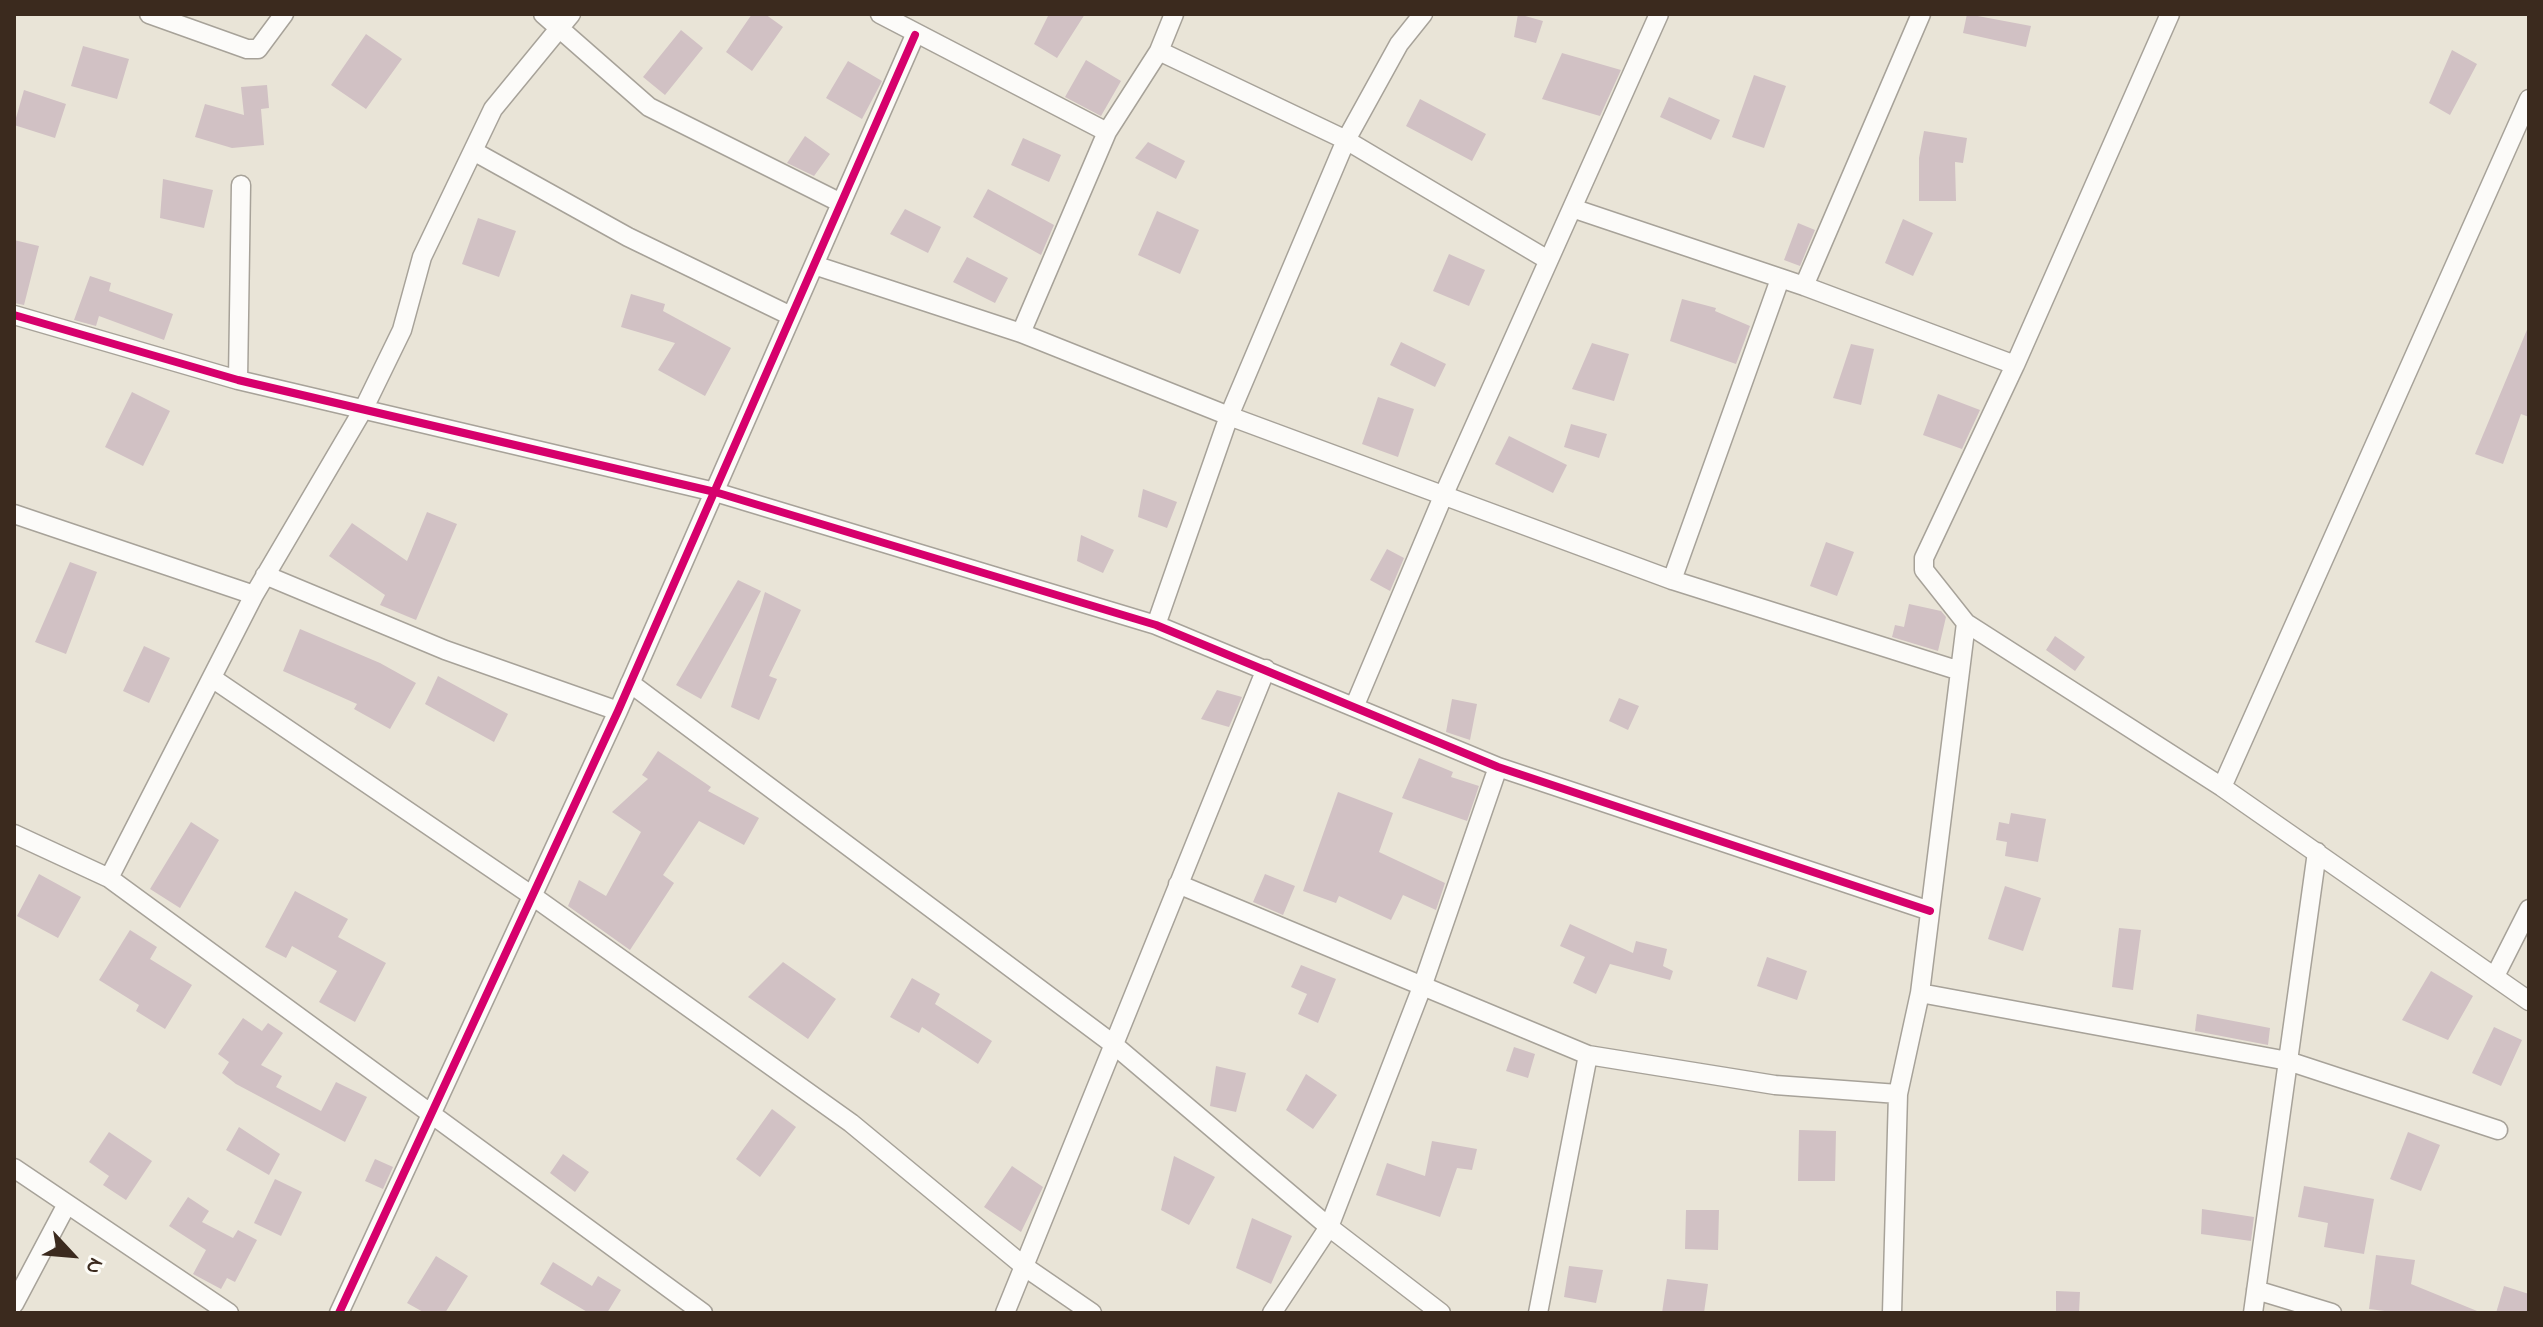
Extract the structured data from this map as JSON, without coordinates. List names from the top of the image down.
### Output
{
  "north": "bottom right"
}
